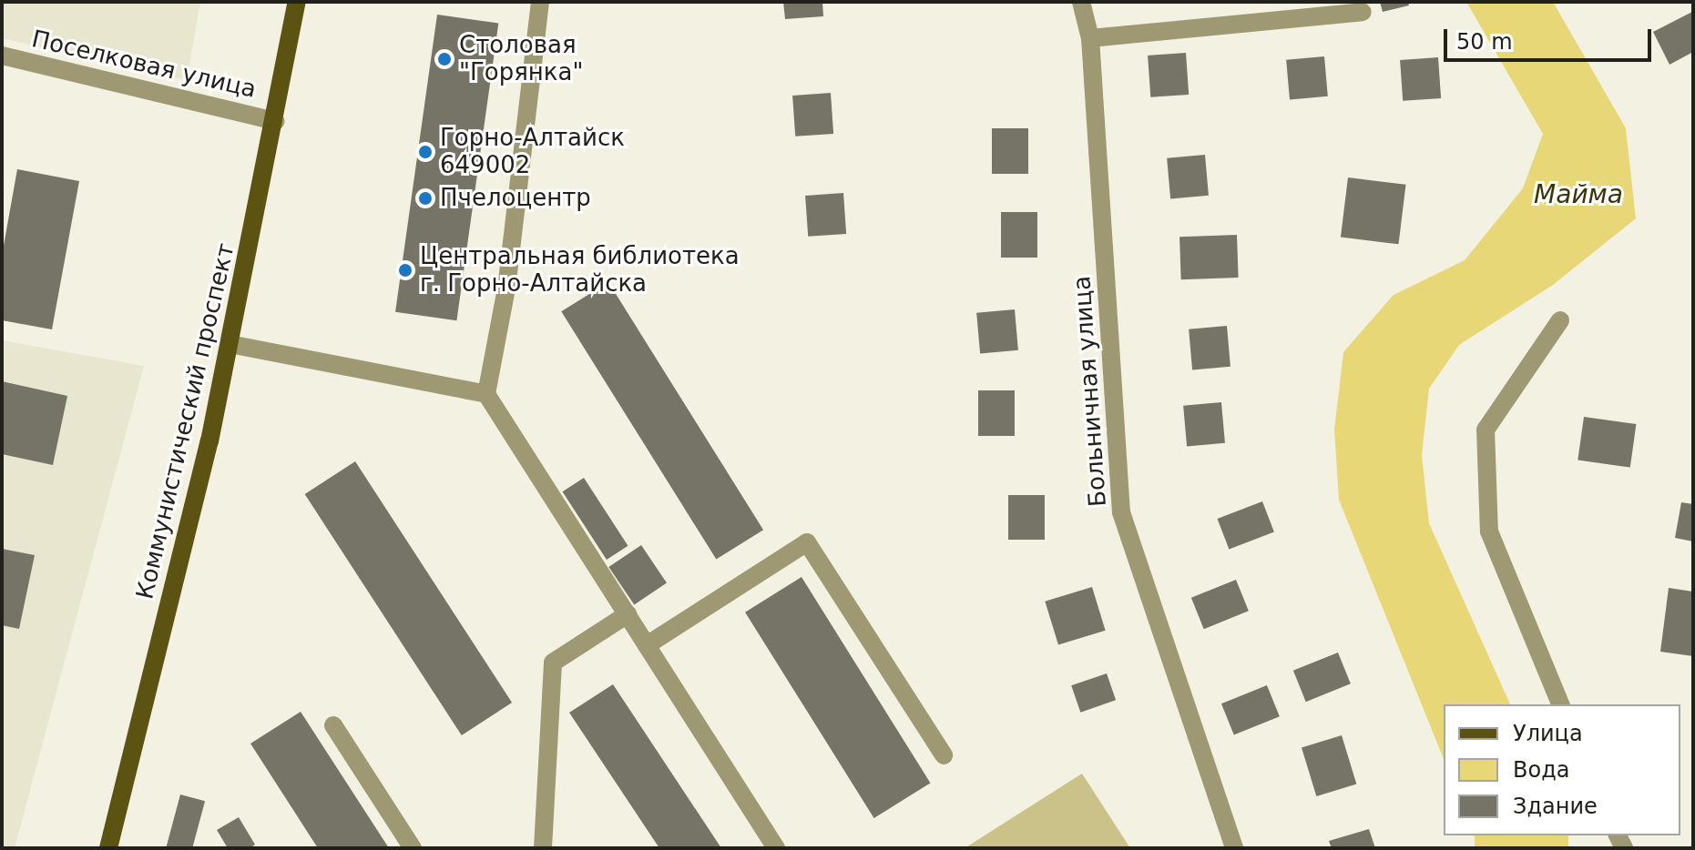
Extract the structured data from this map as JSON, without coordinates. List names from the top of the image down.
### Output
{
  "streets": {
    "main road": ["Коммунистический проспект"],
    "street": ["Поселковая улица", "Больничная улица"]
  },
  "crossings": [
    ["Поселковая улица", "Коммунистический проспект"]
  ],
  "water": ["Майма"],
  "places": [
    "Столовая \"Горянка\"",
    "Горно-Алтайск 649002",
    "Пчелоцентр",
    "Центральная библиотека г. Горно-Алтайска"
  ],
  "legend": ["Улица", "Вода", "Здание"],
  "scale_bar": "50 m"
}
